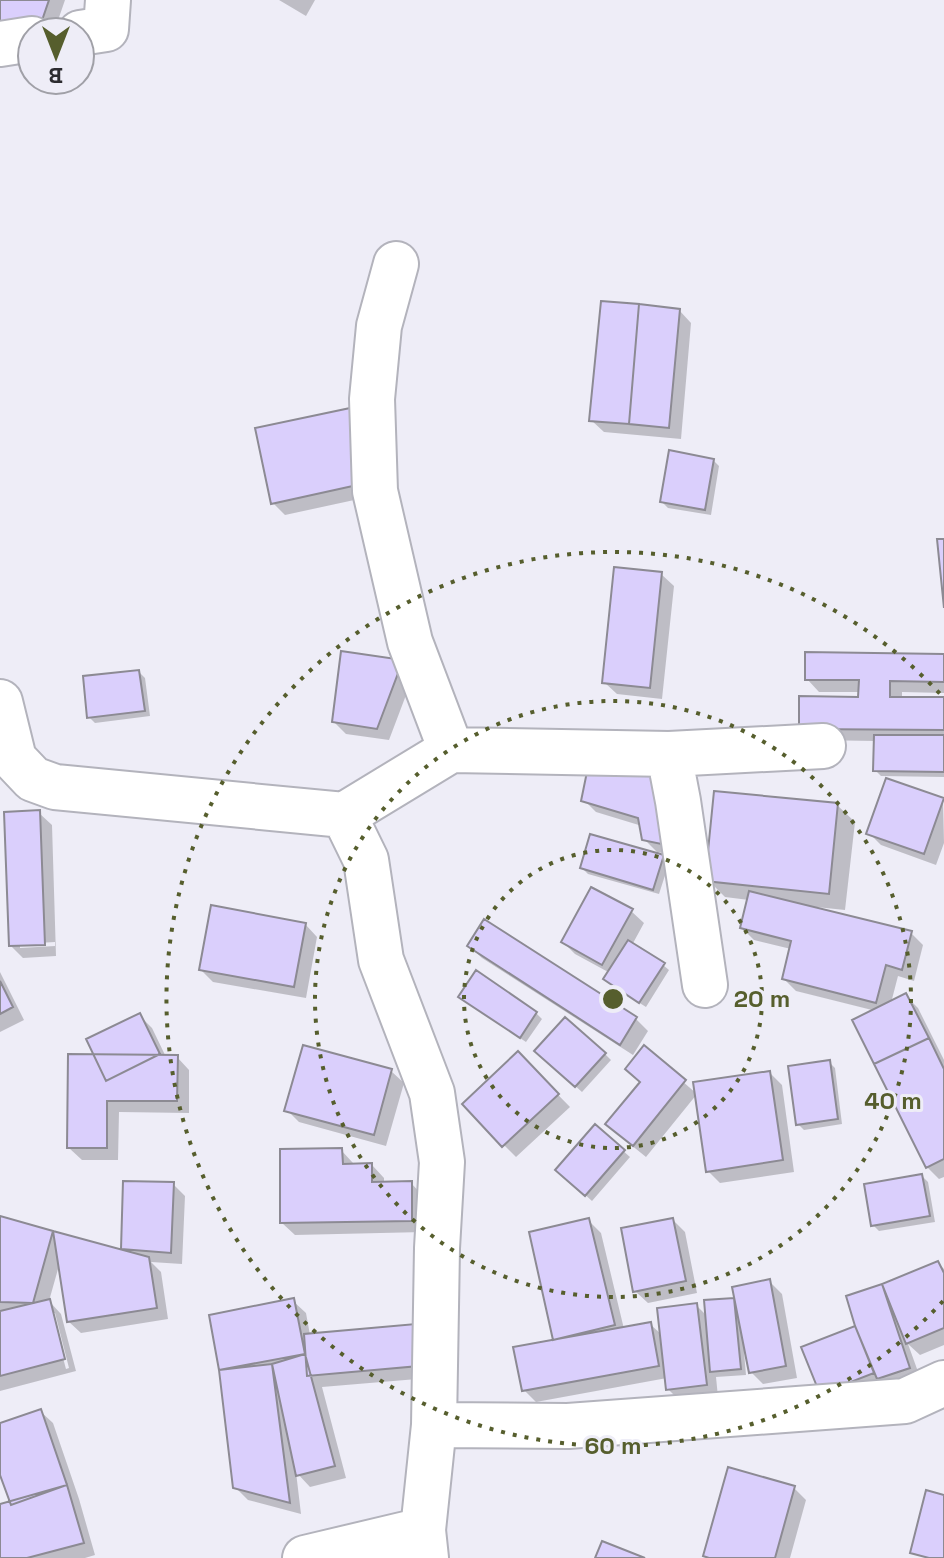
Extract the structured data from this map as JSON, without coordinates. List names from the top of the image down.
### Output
{
  "north": "bottom",
  "rings": ["20 m", "40 m", "60 m"]
}
